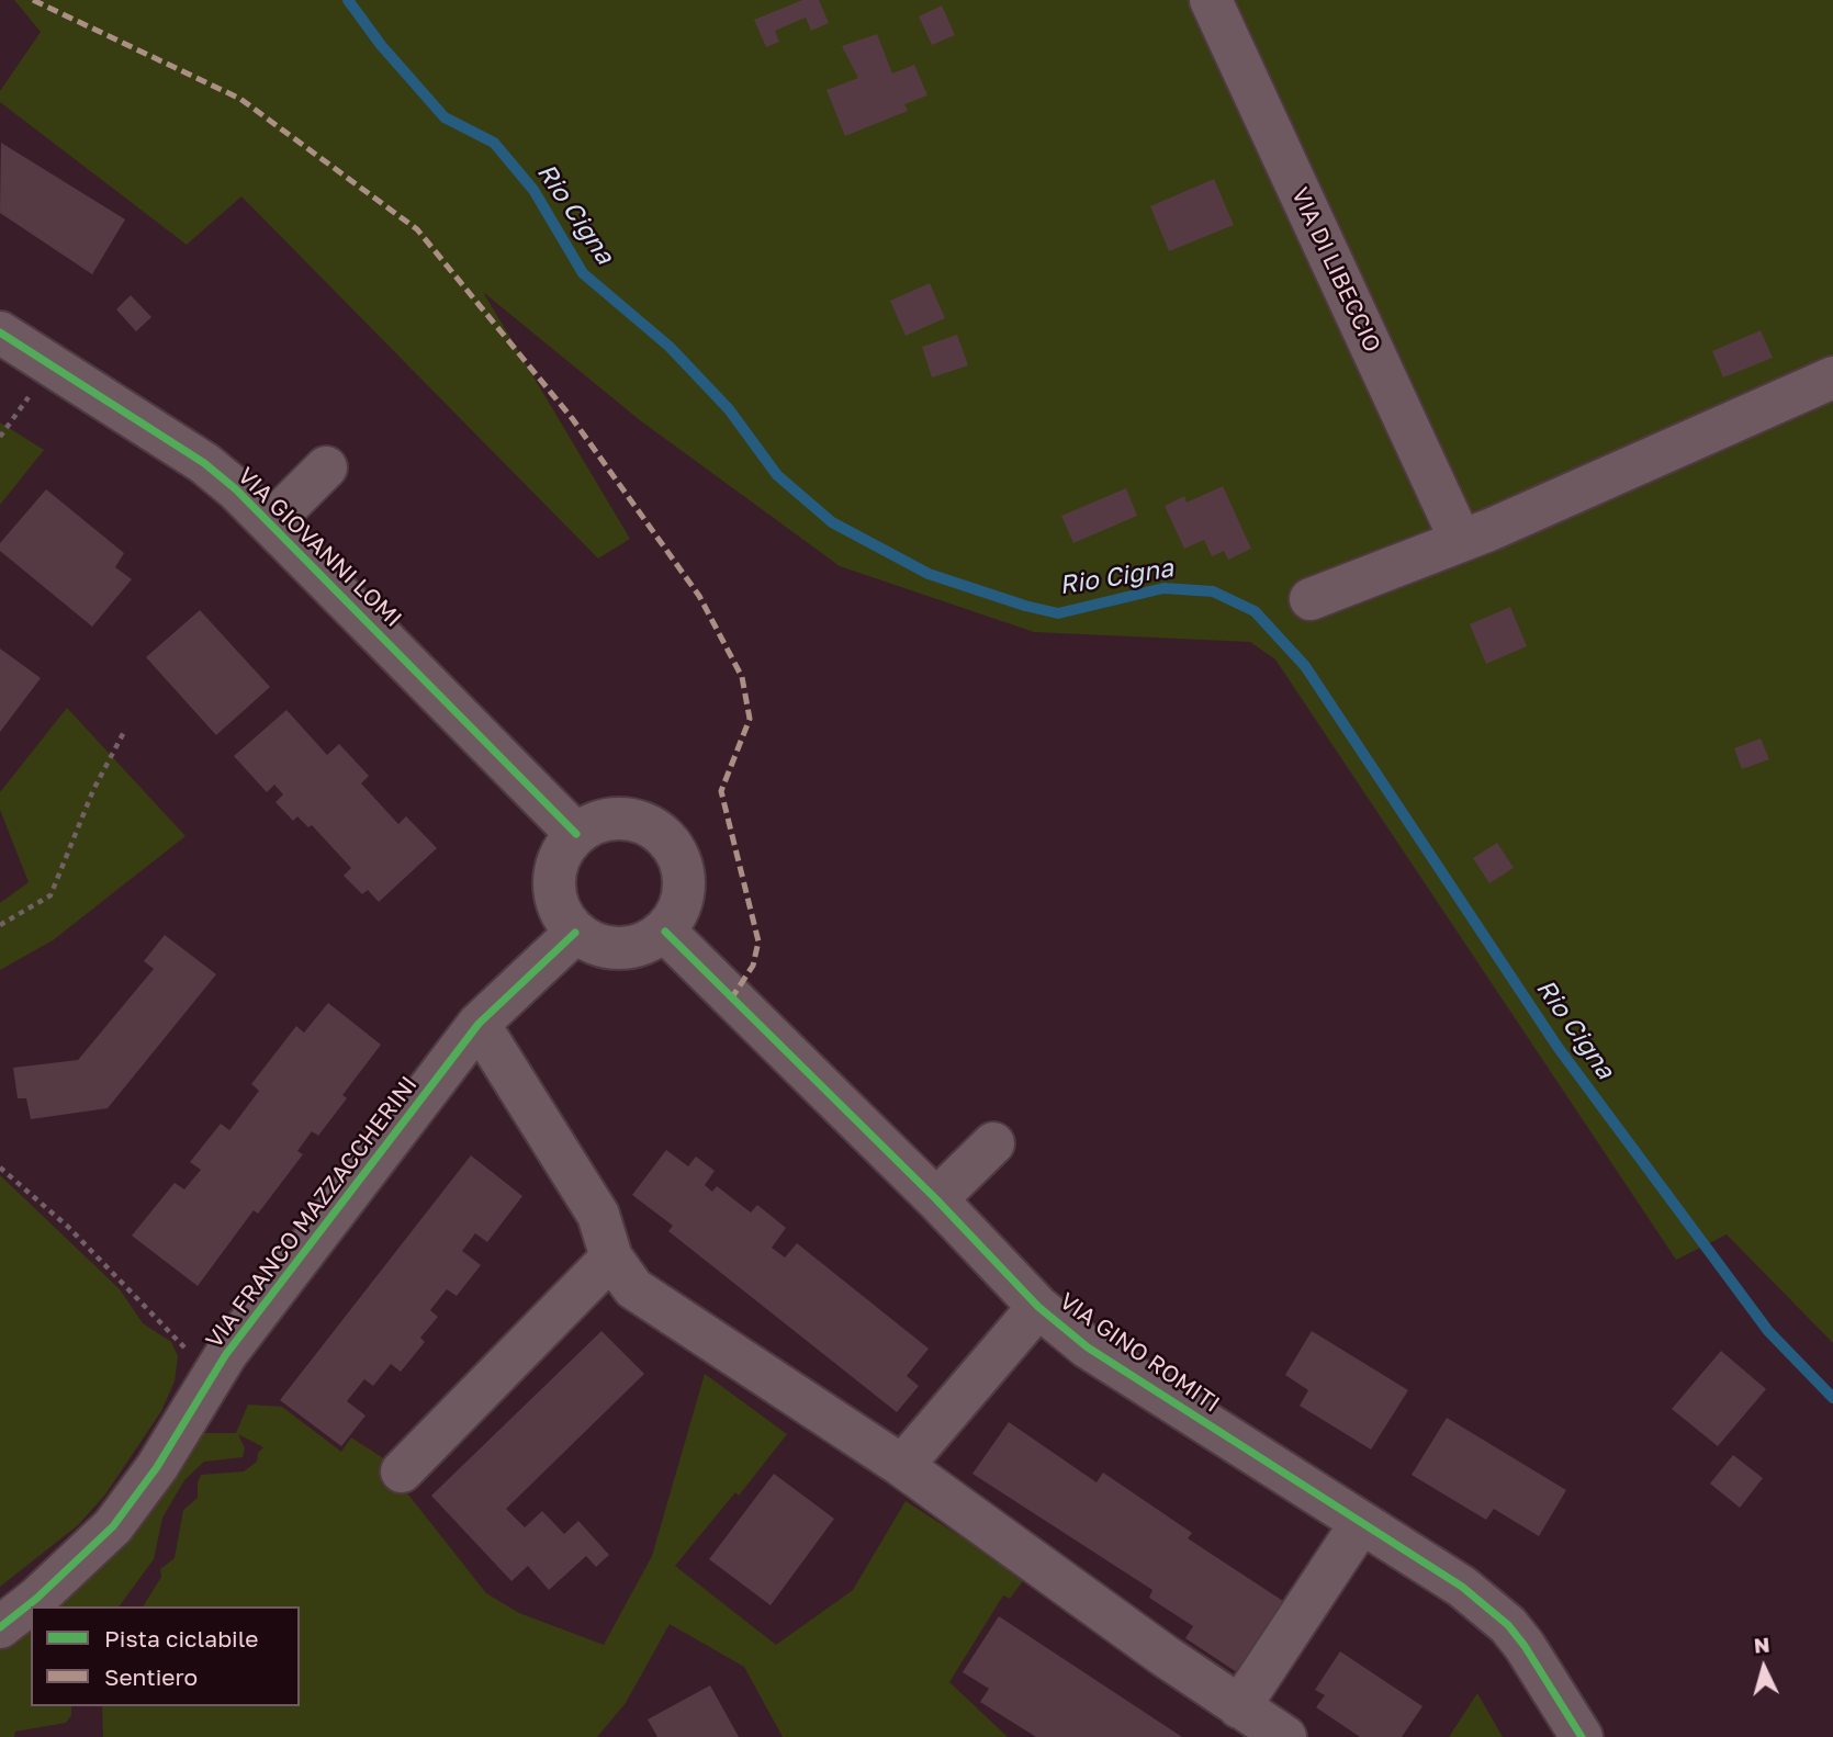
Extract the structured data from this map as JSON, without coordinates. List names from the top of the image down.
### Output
{
  "streets": {
    "street": [
      "VIA DI LIBECCIO",
      "VIA GIOVANNI LOMI",
      "VIA FRANCO MAZZACCHERINI",
      "VIA GINO ROMITI"
    ]
  },
  "crossings": [
    ["VIA GIOVANNI LOMI", "VIA FRANCO MAZZACCHERINI"],
    ["VIA GIOVANNI LOMI", "VIA GINO ROMITI"],
    ["VIA FRANCO MAZZACCHERINI", "VIA GINO ROMITI"]
  ],
  "water": ["Rio Cigna"],
  "legend": ["Pista ciclabile", "Sentiero"],
  "north": "top"
}
